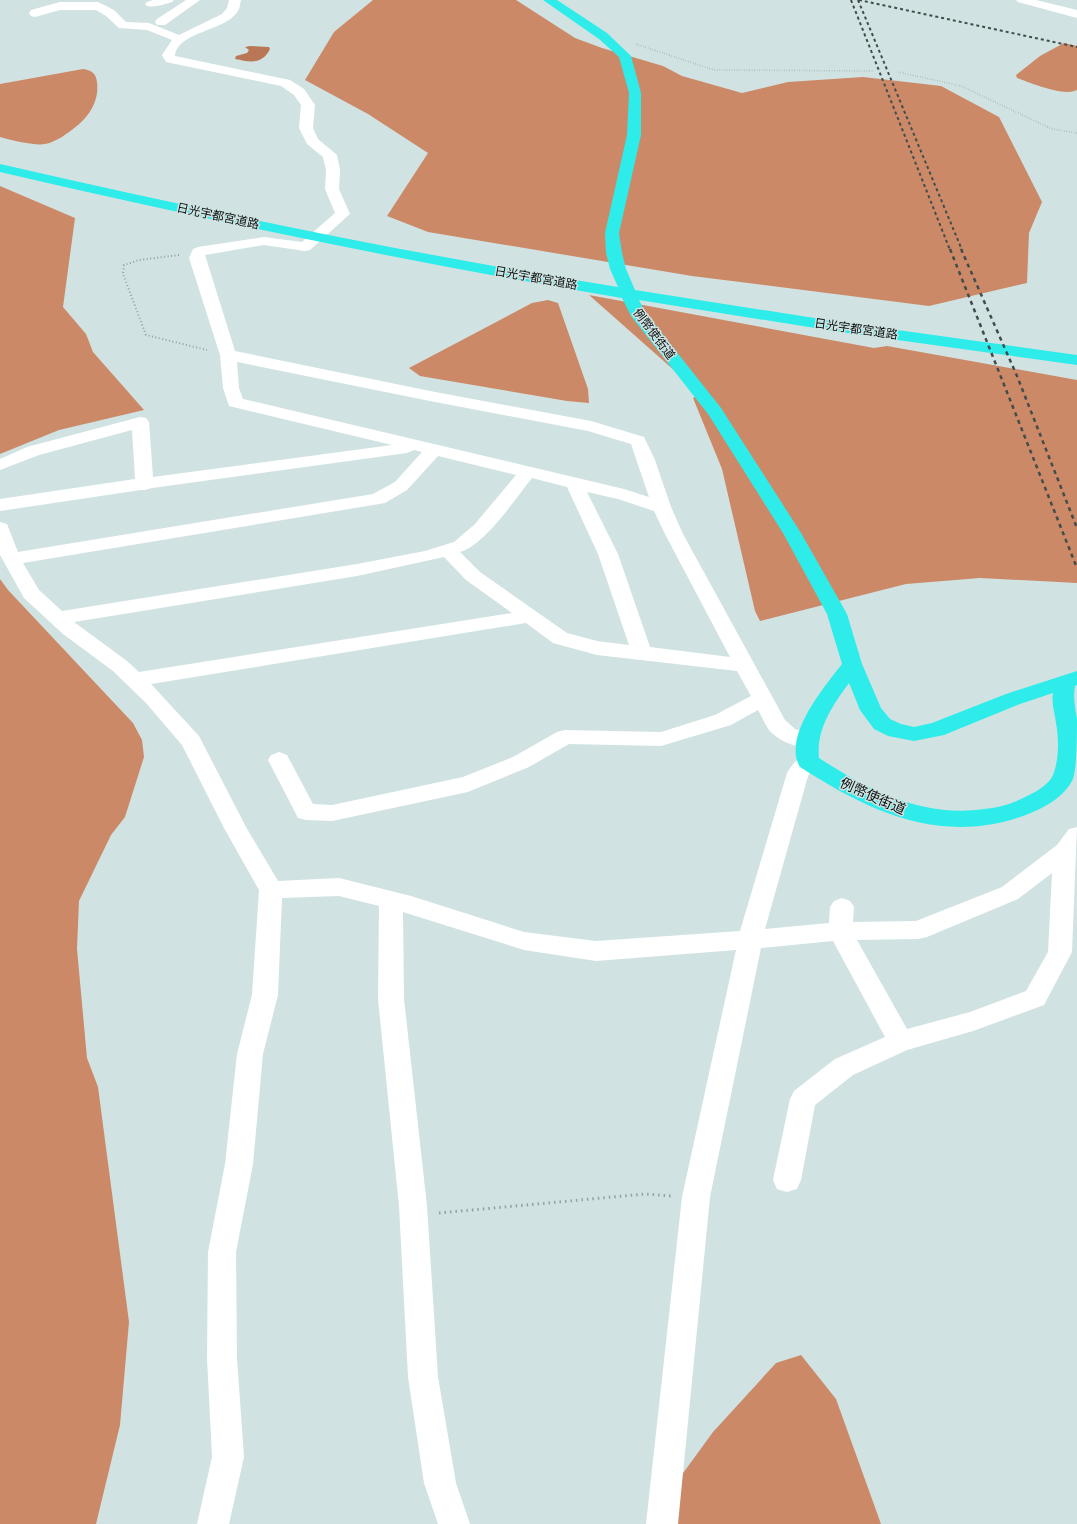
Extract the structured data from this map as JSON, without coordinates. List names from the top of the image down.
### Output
{
  "streets": {
    "highway": ["日光宇都宮道路", "例幣使街道"]
  }
}
